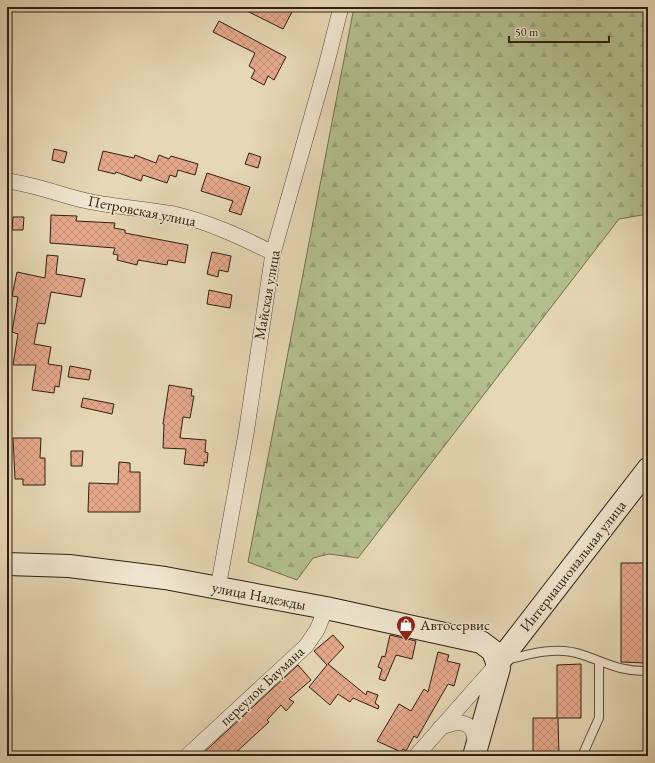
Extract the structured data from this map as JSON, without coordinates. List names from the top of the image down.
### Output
{
  "streets": {
    "street": [
      "Петровская улица",
      "Майская улица",
      "Интернациональная улица",
      "улица Надежды",
      "переулок Баумана"
    ]
  },
  "crossings": [
    ["Петровская улица", "Майская улица"],
    ["Майская улица", "улица Надежды"],
    ["Интернациональная улица", "улица Надежды"],
    ["улица Надежды", "переулок Баумана"]
  ],
  "places": {
    "shop": ["Автосервис"]
  },
  "scale_bar": "50 m"
}
